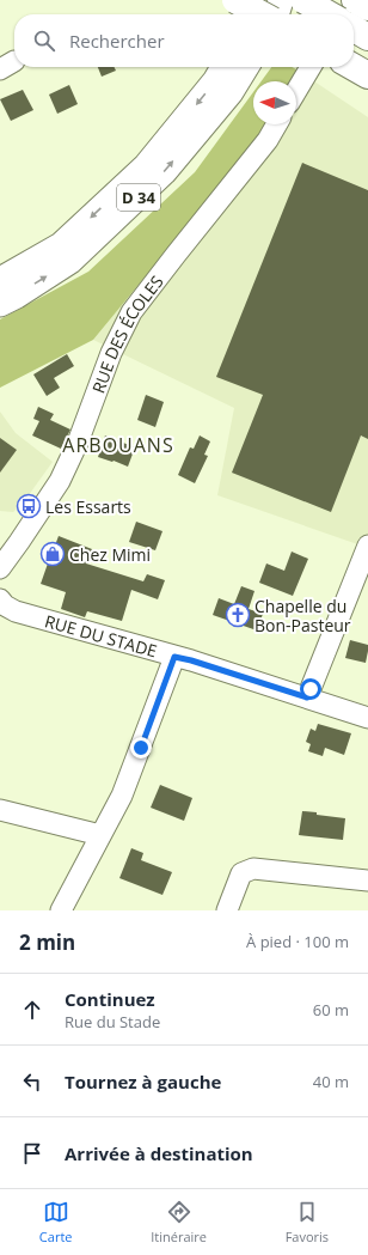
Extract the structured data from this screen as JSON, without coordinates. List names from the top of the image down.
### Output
{
  "streets": {
    "main road": ["D 34"],
    "street": ["RUE DES ÉCOLES", "RUE DU STADE"]
  },
  "districts": ["ARBOUANS"],
  "places": {
    "bus stop": ["Les Essarts"],
    "shop": ["Chez Mimi"],
    "church": ["Chapelle du Bon-Pasteur"]
  },
  "north": "left",
  "page": {
    "search": "Rechercher",
    "heading": ["2 min", "À pied · 100 m"],
    "list": [
      ["Continuez", "Rue du Stade", "60 m"],
      ["Tournez à gauche", "40 m"],
      "Arrivée à destination"
    ],
    "nav": ["Carte", "Itinéraire", "Favoris"]
  }
}
